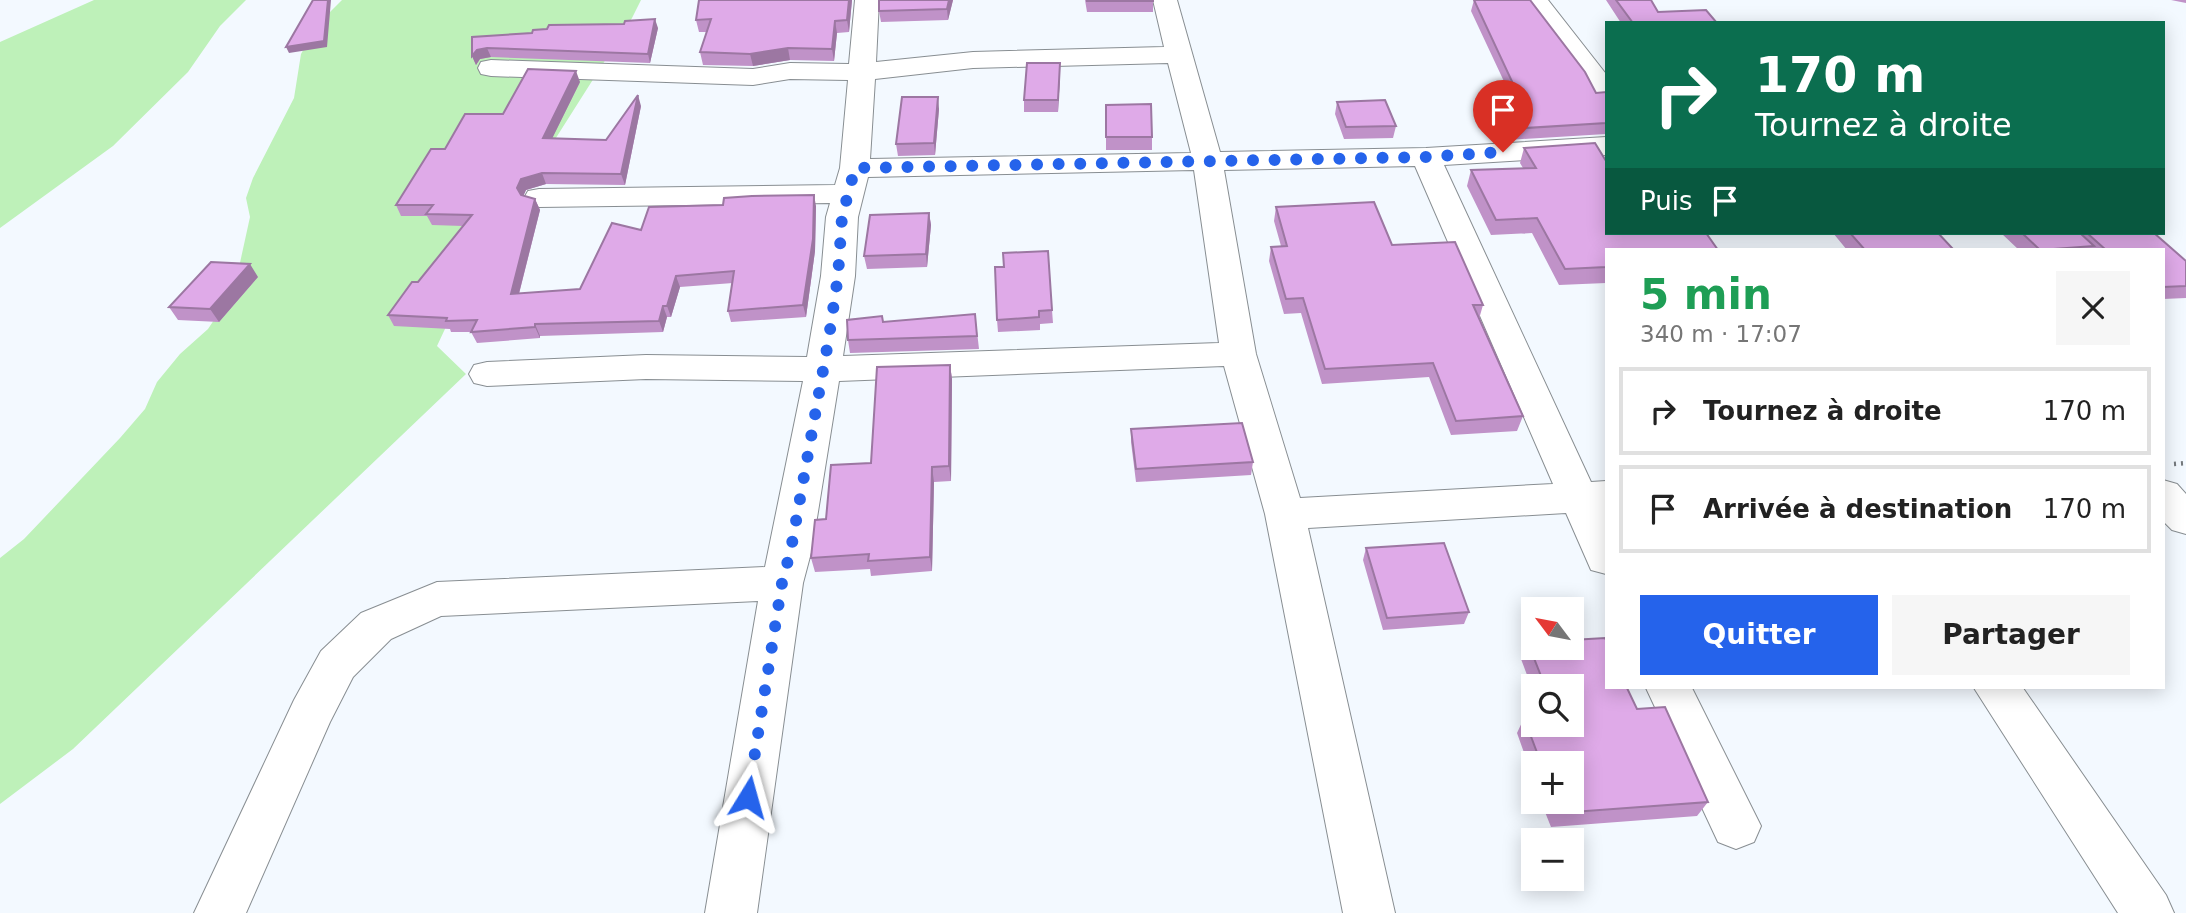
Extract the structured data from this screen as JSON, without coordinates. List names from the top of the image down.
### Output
{
  "north": "top left",
  "page": {
    "turn": ["170 m", "Tournez à droite"],
    "then": "Puis",
    "heading": ["5 min", "340 m · 17:07"],
    "list": [
      {
        "name": "Tournez à droite",
        "value": "170 m"
      },
      {
        "name": "Arrivée à destination",
        "value": "170 m"
      }
    ],
    "buttons": ["Quitter", "Partager"],
    "map_buttons": ["+", "−"]
  }
}
